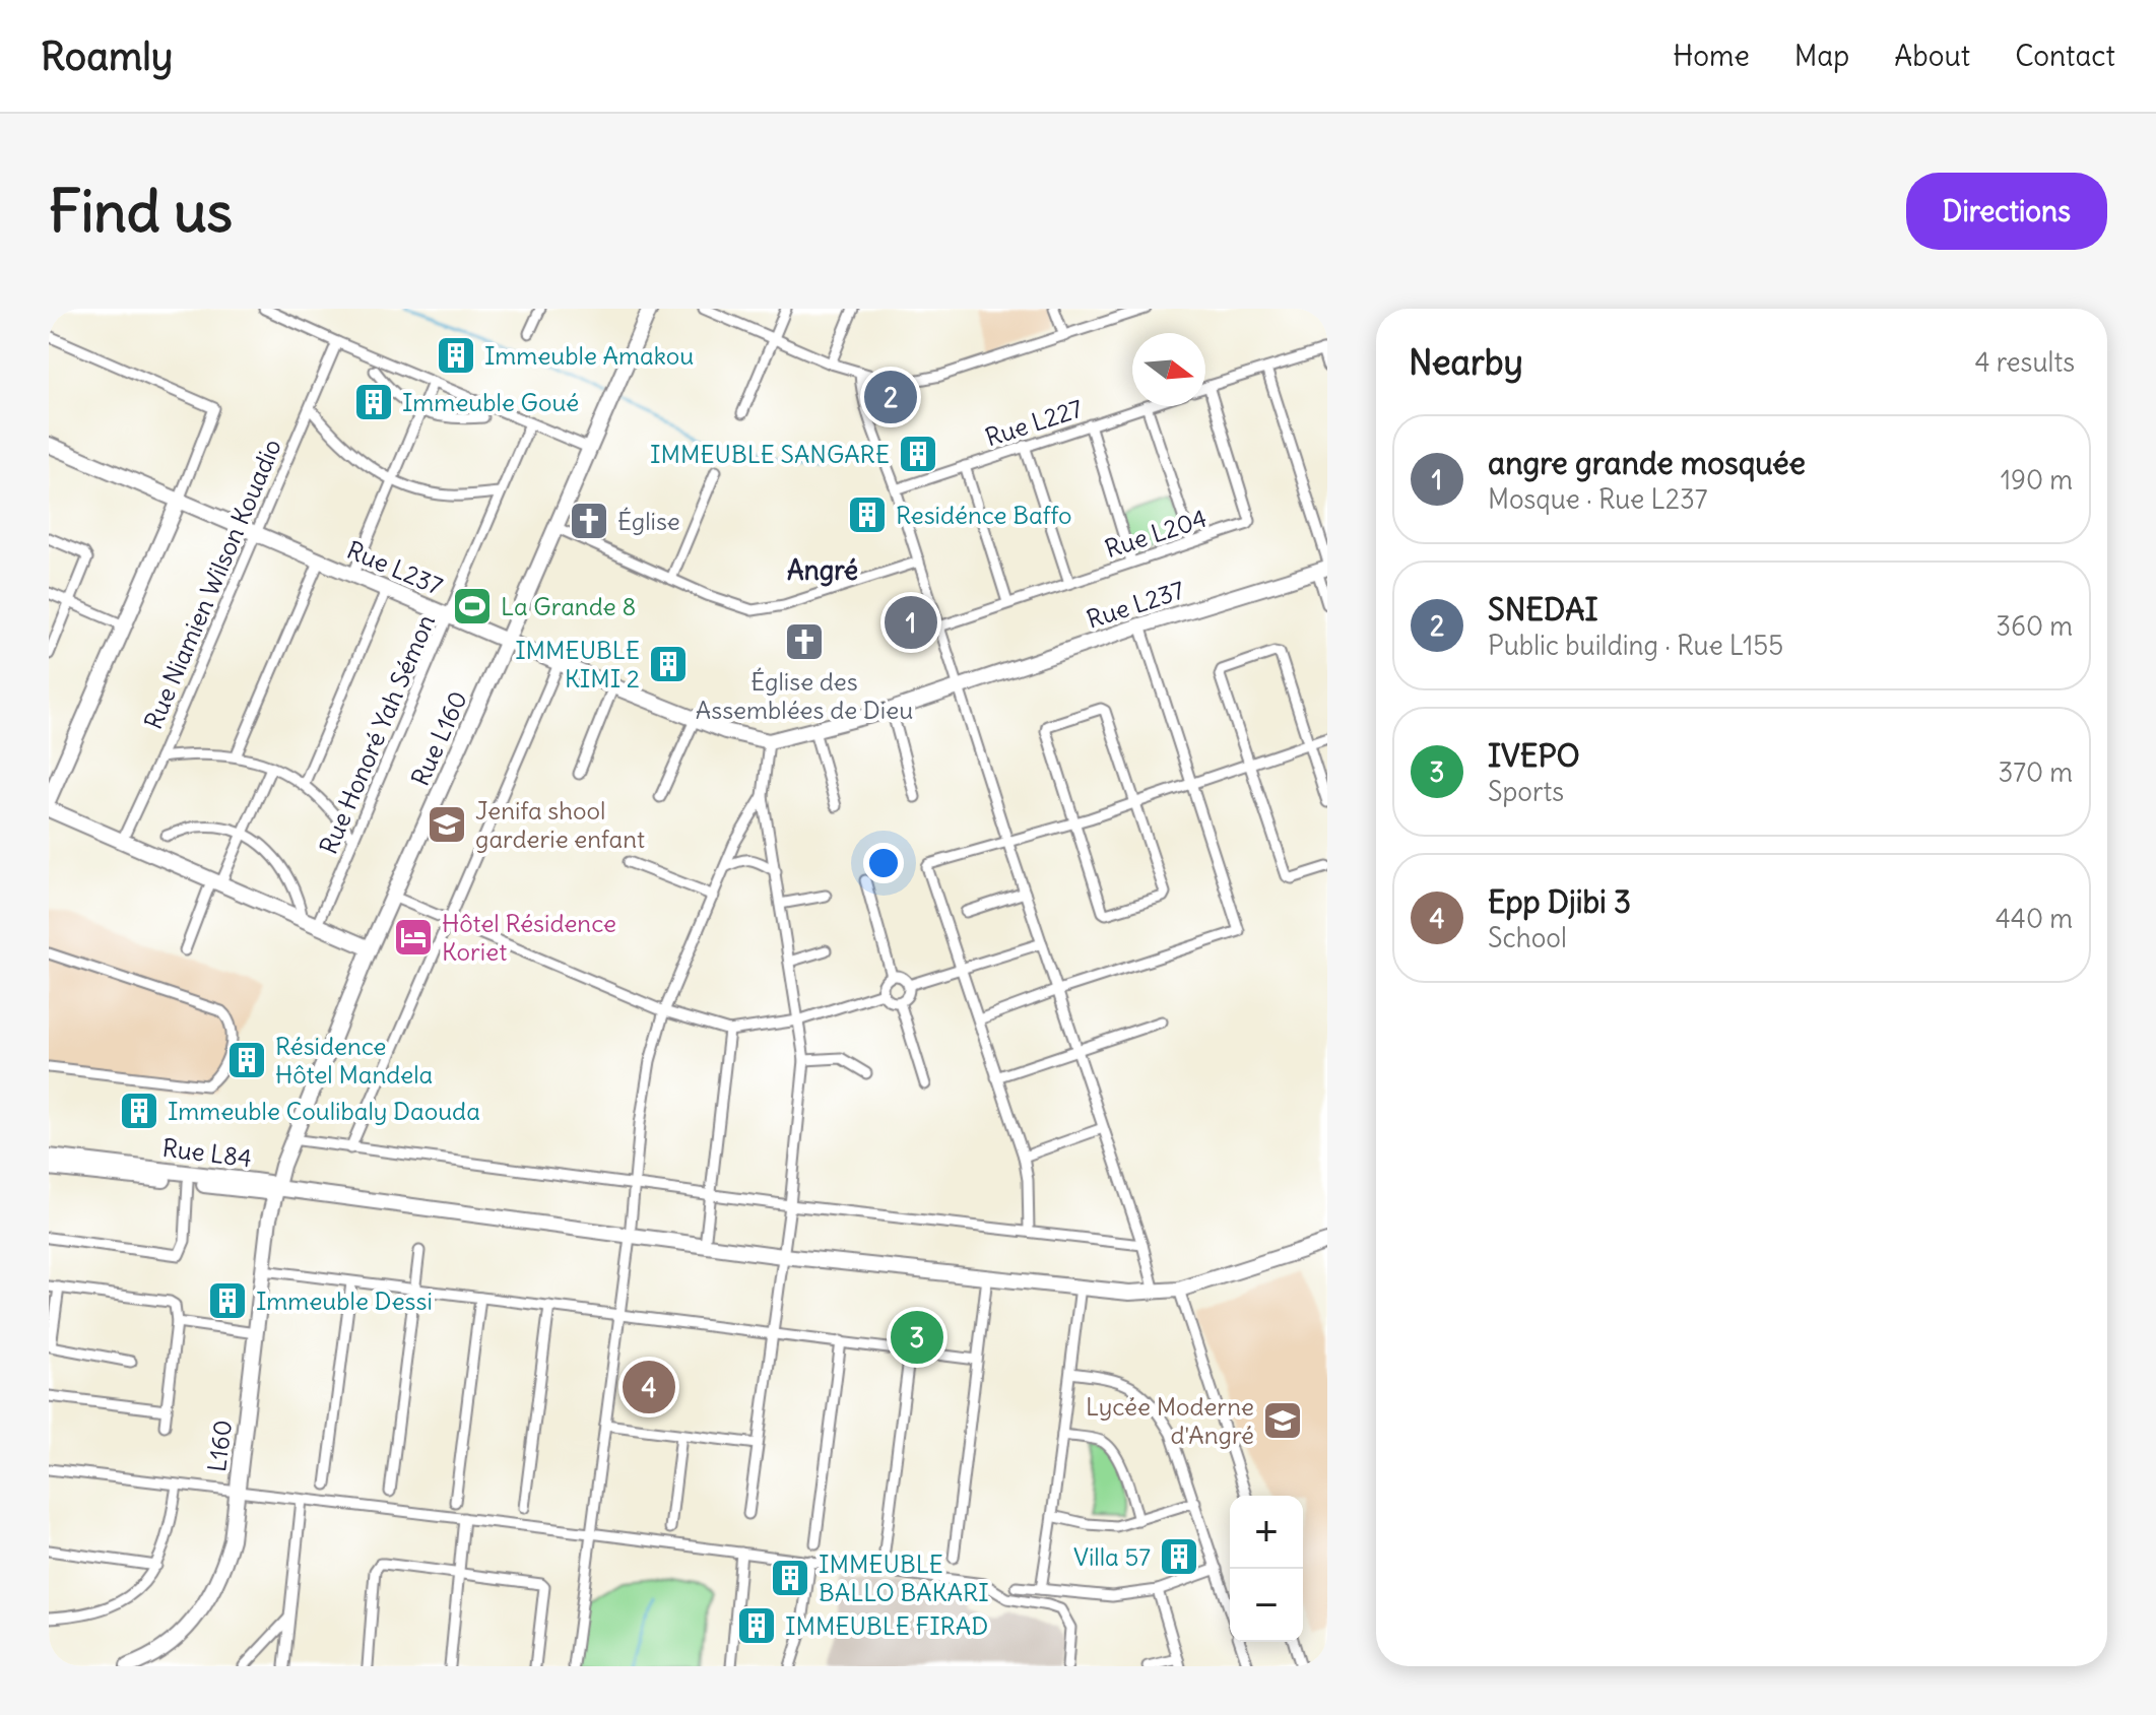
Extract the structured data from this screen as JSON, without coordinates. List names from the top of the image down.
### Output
{
  "streets": {
    "street": [
      "Rue L227",
      "Rue L204",
      "Rue L237",
      "Rue Niamien Wilson Kouadio",
      "Rue Honoré Yah Sémon",
      "Rue L160",
      "Rue L84",
      "L160"
    ]
  },
  "crossings": [
    ["Rue L237", "Rue Niamien Wilson Kouadio"],
    ["Rue L237", "Rue Honoré Yah Sémon"],
    ["Rue L237", "Rue L160"],
    ["Rue L160", "Rue L84"],
    ["Rue L160", "L160"],
    ["Rue L84", "L160"]
  ],
  "districts": ["Angré"],
  "places": {
    "building": [
      "Immeuble Amakou",
      "Immeuble Goué",
      "IMMEUBLE SANGARE",
      "Residénce Baffo",
      "IMMEUBLE KIMI 2",
      "Résidence Hôtel Mandela",
      "Immeuble Coulibaly Daouda",
      "Immeuble Dessi",
      "Villa 57",
      "IMMEUBLE BALLO BAKARI",
      "IMMEUBLE FIRAD"
    ],
    "church": ["Église", "Église des Assemblées de Dieu"],
    "sports": ["La Grande 8"],
    "school or university": ["Jenifa shool garderie enfant", "Lycée Moderne d'Angré"],
    "hotel": ["Hôtel Résidence Koriet"]
  },
  "north": "right",
  "page": {
    "header": "Roamly",
    "nav": [
      "Home",
      "Map",
      "About",
      "Contact"
    ],
    "buttons": "Directions",
    "title": "Find us",
    "heading": ["Nearby", "4 results"],
    "pins": [
      "2",
      "1",
      "3",
      "4"
    ],
    "list": [
      {
        "mark": "1",
        "name": "angre grande mosquée",
        "note": "Mosque · Rue L237",
        "value": "190 m"
      },
      {
        "mark": "2",
        "name": "SNEDAI",
        "note": "Public building · Rue L155",
        "value": "360 m"
      },
      {
        "mark": "3",
        "name": "IVEPO",
        "note": "Sports",
        "value": "370 m"
      },
      {
        "mark": "4",
        "name": "Epp Djibi 3",
        "note": "School",
        "value": "440 m"
      }
    ],
    "map_buttons": ["+", "−"]
  }
}
